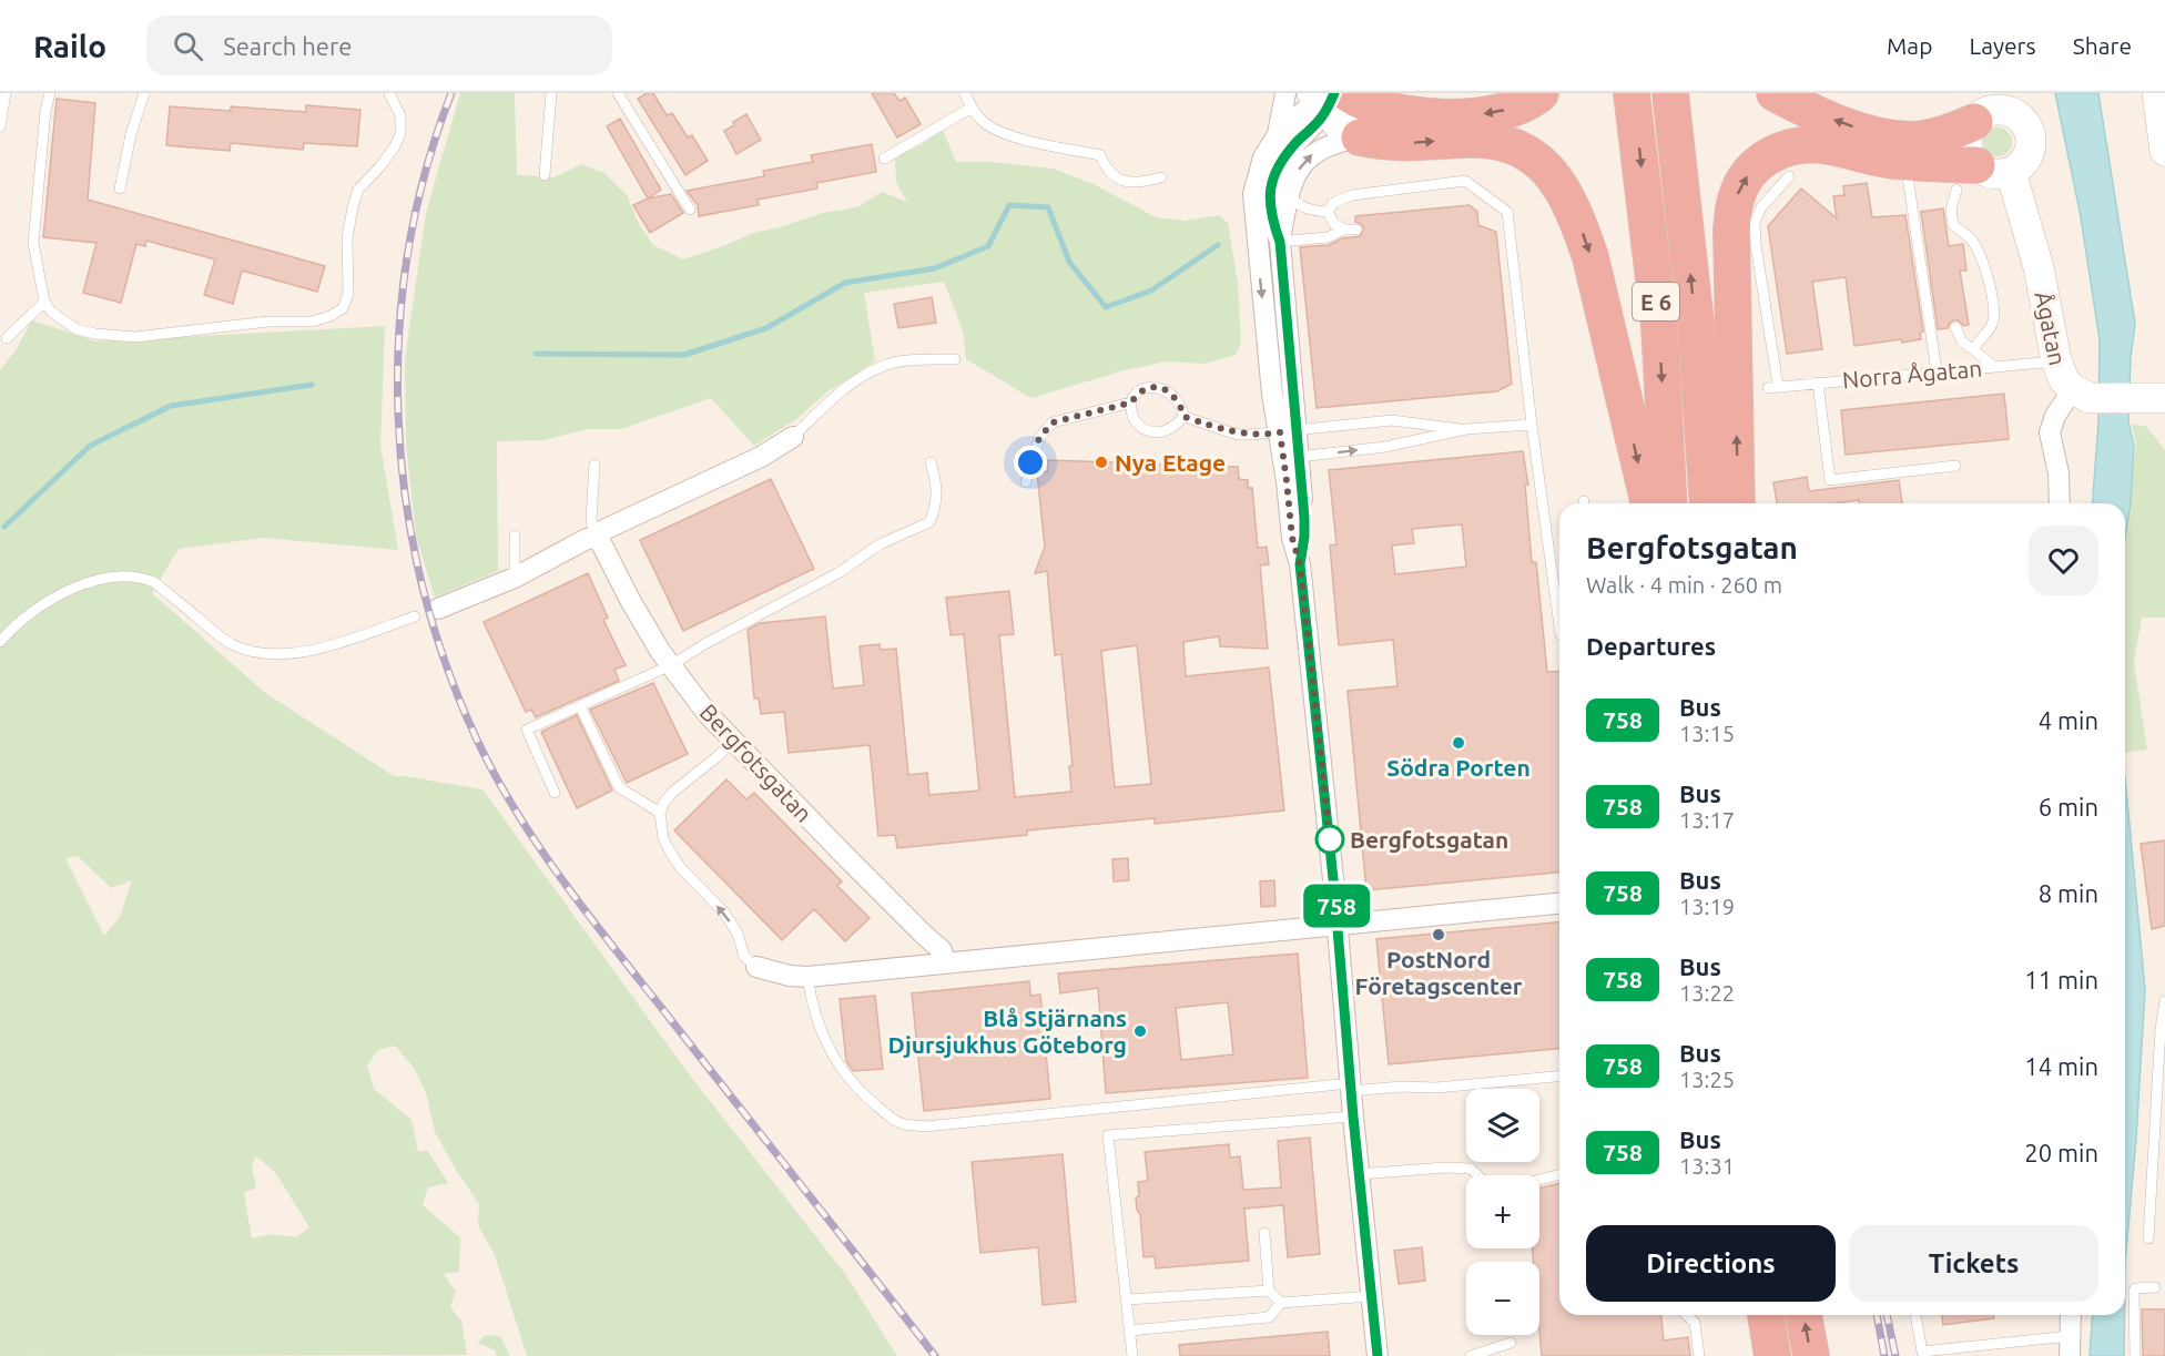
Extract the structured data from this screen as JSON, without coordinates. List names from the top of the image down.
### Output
{
  "streets": {
    "highway": ["E 6"],
    "main road": ["Ågatan"],
    "street": ["Bergfotsgatan"],
    "lane": ["Norra Ågatan"]
  },
  "crossings": [
    ["Ågatan", "Norra Ågatan"]
  ],
  "places": [
    "Nya Etage",
    "Södra Porten",
    "Bergfotsgatan",
    "PostNord Företagscenter",
    "Blå Stjärnans Djursjukhus Göteborg"
  ],
  "lines": ["bus line 758"],
  "page": {
    "header": "Railo",
    "search": "Search here",
    "nav": ["Map", "Layers", "Share"],
    "on_map": "758",
    "heading": [
      ["Bergfotsgatan", "Walk · 4 min · 260 m"],
      "Departures"
    ],
    "list": [
      {
        "mark": "758",
        "name": "Bus",
        "note": "13:15",
        "value": "4 min"
      },
      {
        "mark": "758",
        "name": "Bus",
        "note": "13:17",
        "value": "6 min"
      },
      {
        "mark": "758",
        "name": "Bus",
        "note": "13:19",
        "value": "8 min"
      },
      {
        "mark": "758",
        "name": "Bus",
        "note": "13:22",
        "value": "11 min"
      },
      {
        "mark": "758",
        "name": "Bus",
        "note": "13:25",
        "value": "14 min"
      },
      {
        "mark": "758",
        "name": "Bus",
        "note": "13:31",
        "value": "20 min"
      }
    ],
    "map_buttons": ["+", "−"],
    "buttons": ["Directions", "Tickets"]
  }
}
